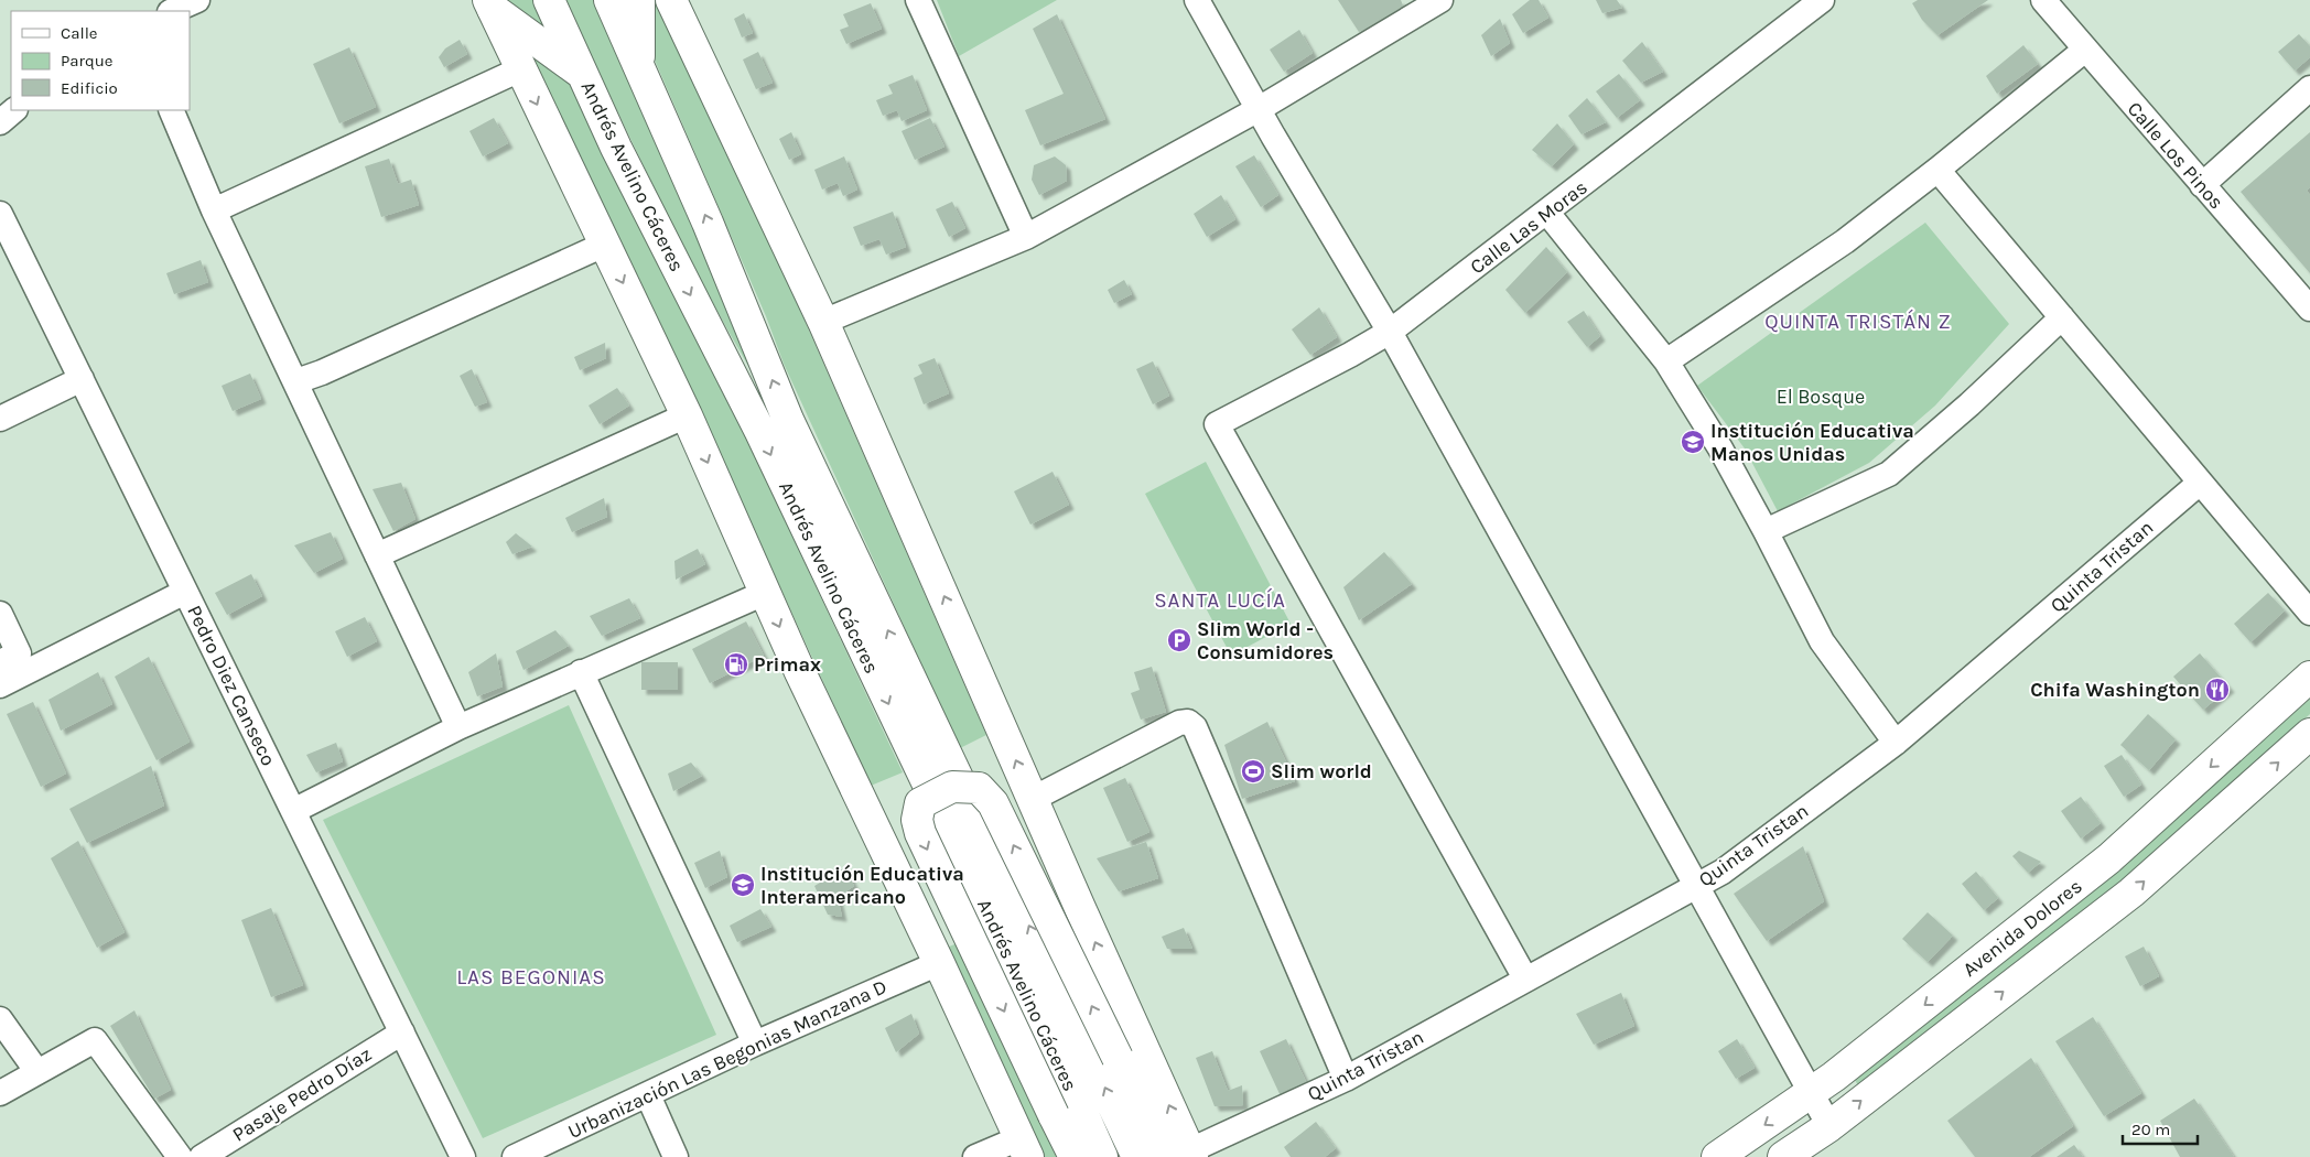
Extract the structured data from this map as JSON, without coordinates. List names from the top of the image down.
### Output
{
  "streets": {
    "main road": ["Andrés Avelino Cáceres", "Avenida Dolores"],
    "street": [
      "Calle Los Pinos",
      "Calle Las Moras",
      "Quinta Tristan",
      "Pedro Diez Canseco",
      "Urbanización Las Begonias Manzana D",
      "Pasaje Pedro Díaz"
    ]
  },
  "crossings": [
    ["Calle Las Moras", "Quinta Tristan"],
    ["Pedro Diez Canseco", "Pasaje Pedro Díaz"]
  ],
  "districts": ["QUINTA TRISTÁN Z", "SANTA LUCÍA", "LAS BEGONIAS"],
  "parks": ["El Bosque"],
  "places": {
    "school or university": ["Institución Educativa Manos Unidas", "Institución Educativa Interamericano"],
    "parking": ["Slim World - Consumidores"],
    "fuel station": ["Primax"],
    "restaurant": ["Chifa Washington"],
    "sports": ["Slim world"]
  },
  "legend": ["Calle", "Parque", "Edificio"],
  "scale_bar": "20 m"
}
